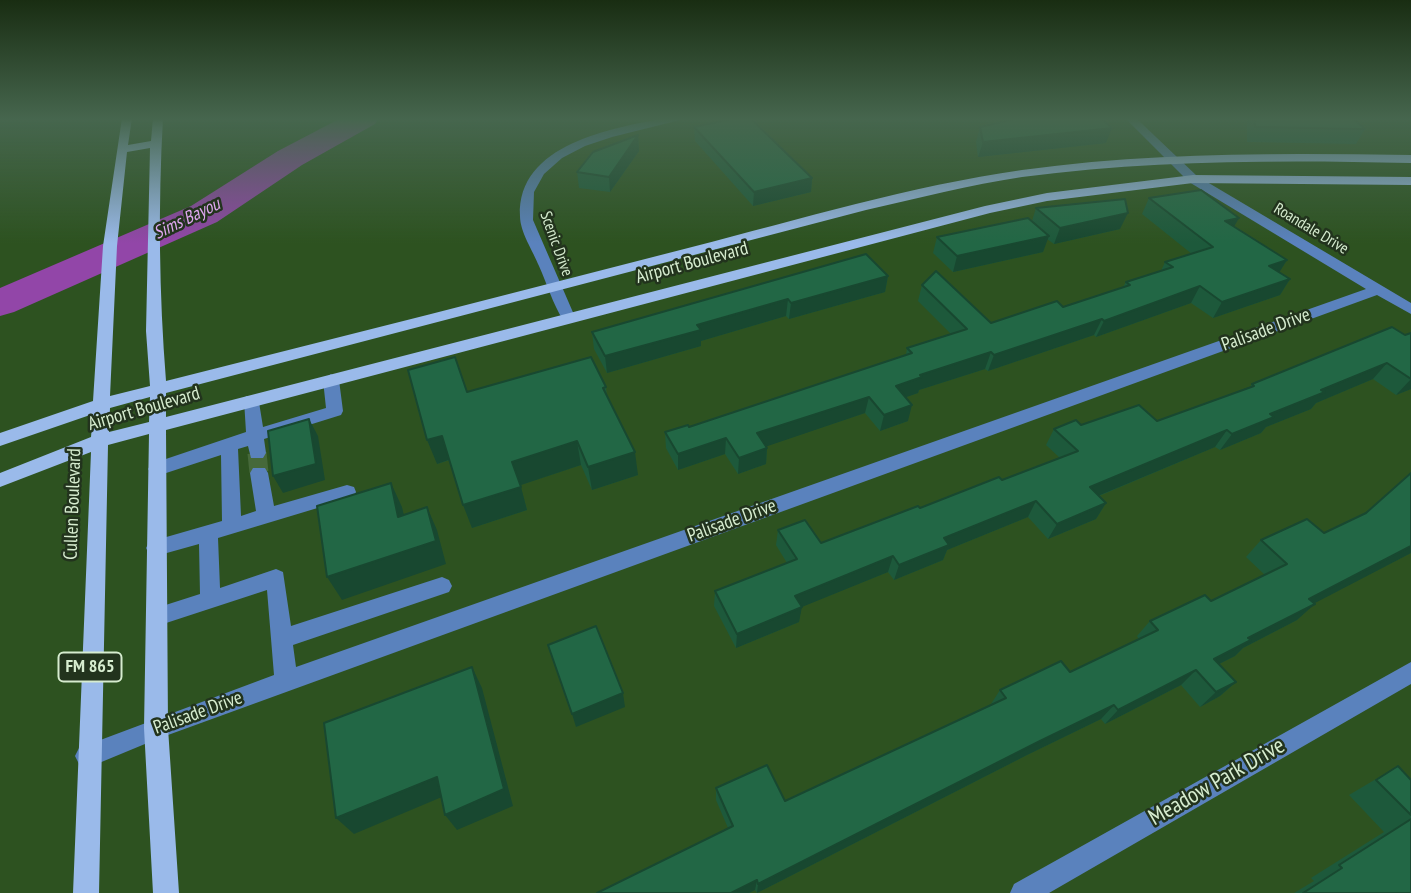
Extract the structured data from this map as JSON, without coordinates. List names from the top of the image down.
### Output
{
  "streets": {
    "main road": ["Airport Boulevard", "Cullen Boulevard", "FM 865"],
    "street": [
      "Roandale Drive",
      "Scenic Drive",
      "Palisade Drive",
      "Meadow Park Drive"
    ]
  },
  "crossings": [
    ["Roandale Drive", "Airport Boulevard"],
    ["Roandale Drive", "Palisade Drive"],
    ["Scenic Drive", "Airport Boulevard"],
    ["Airport Boulevard", "Cullen Boulevard"],
    ["Palisade Drive", "Cullen Boulevard"]
  ],
  "water": ["Sims Bayou"]
}
